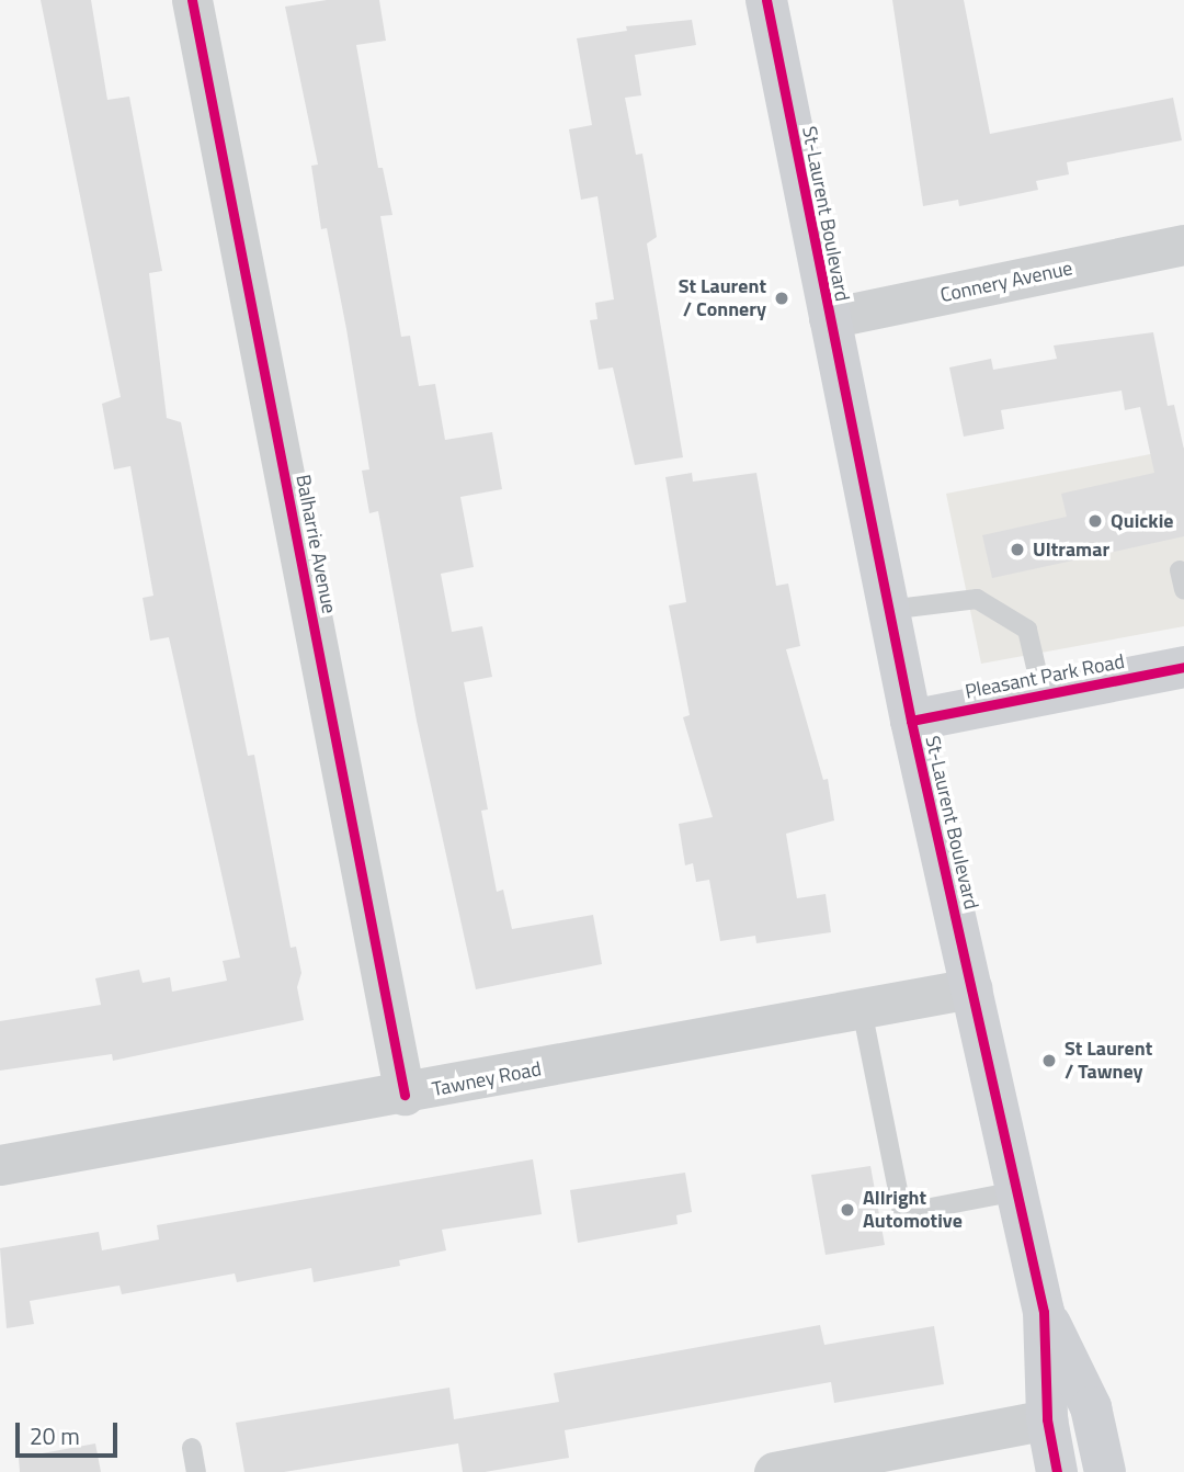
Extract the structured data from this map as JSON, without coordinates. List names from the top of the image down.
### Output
{
  "streets": {
    "street": [
      "St-Laurent Boulevard",
      "Connery Avenue",
      "Balharrie Avenue",
      "Pleasant Park Road",
      "Tawney Road"
    ]
  },
  "crossings": [
    ["St-Laurent Boulevard", "Connery Avenue"],
    ["St-Laurent Boulevard", "Pleasant Park Road"],
    ["St-Laurent Boulevard", "Tawney Road"],
    ["Balharrie Avenue", "Tawney Road"]
  ],
  "places": [
    "St Laurent / Connery",
    "Quickie",
    "Ultramar",
    "St Laurent / Tawney",
    "Allright Automotive"
  ],
  "scale_bar": "20 m"
}
